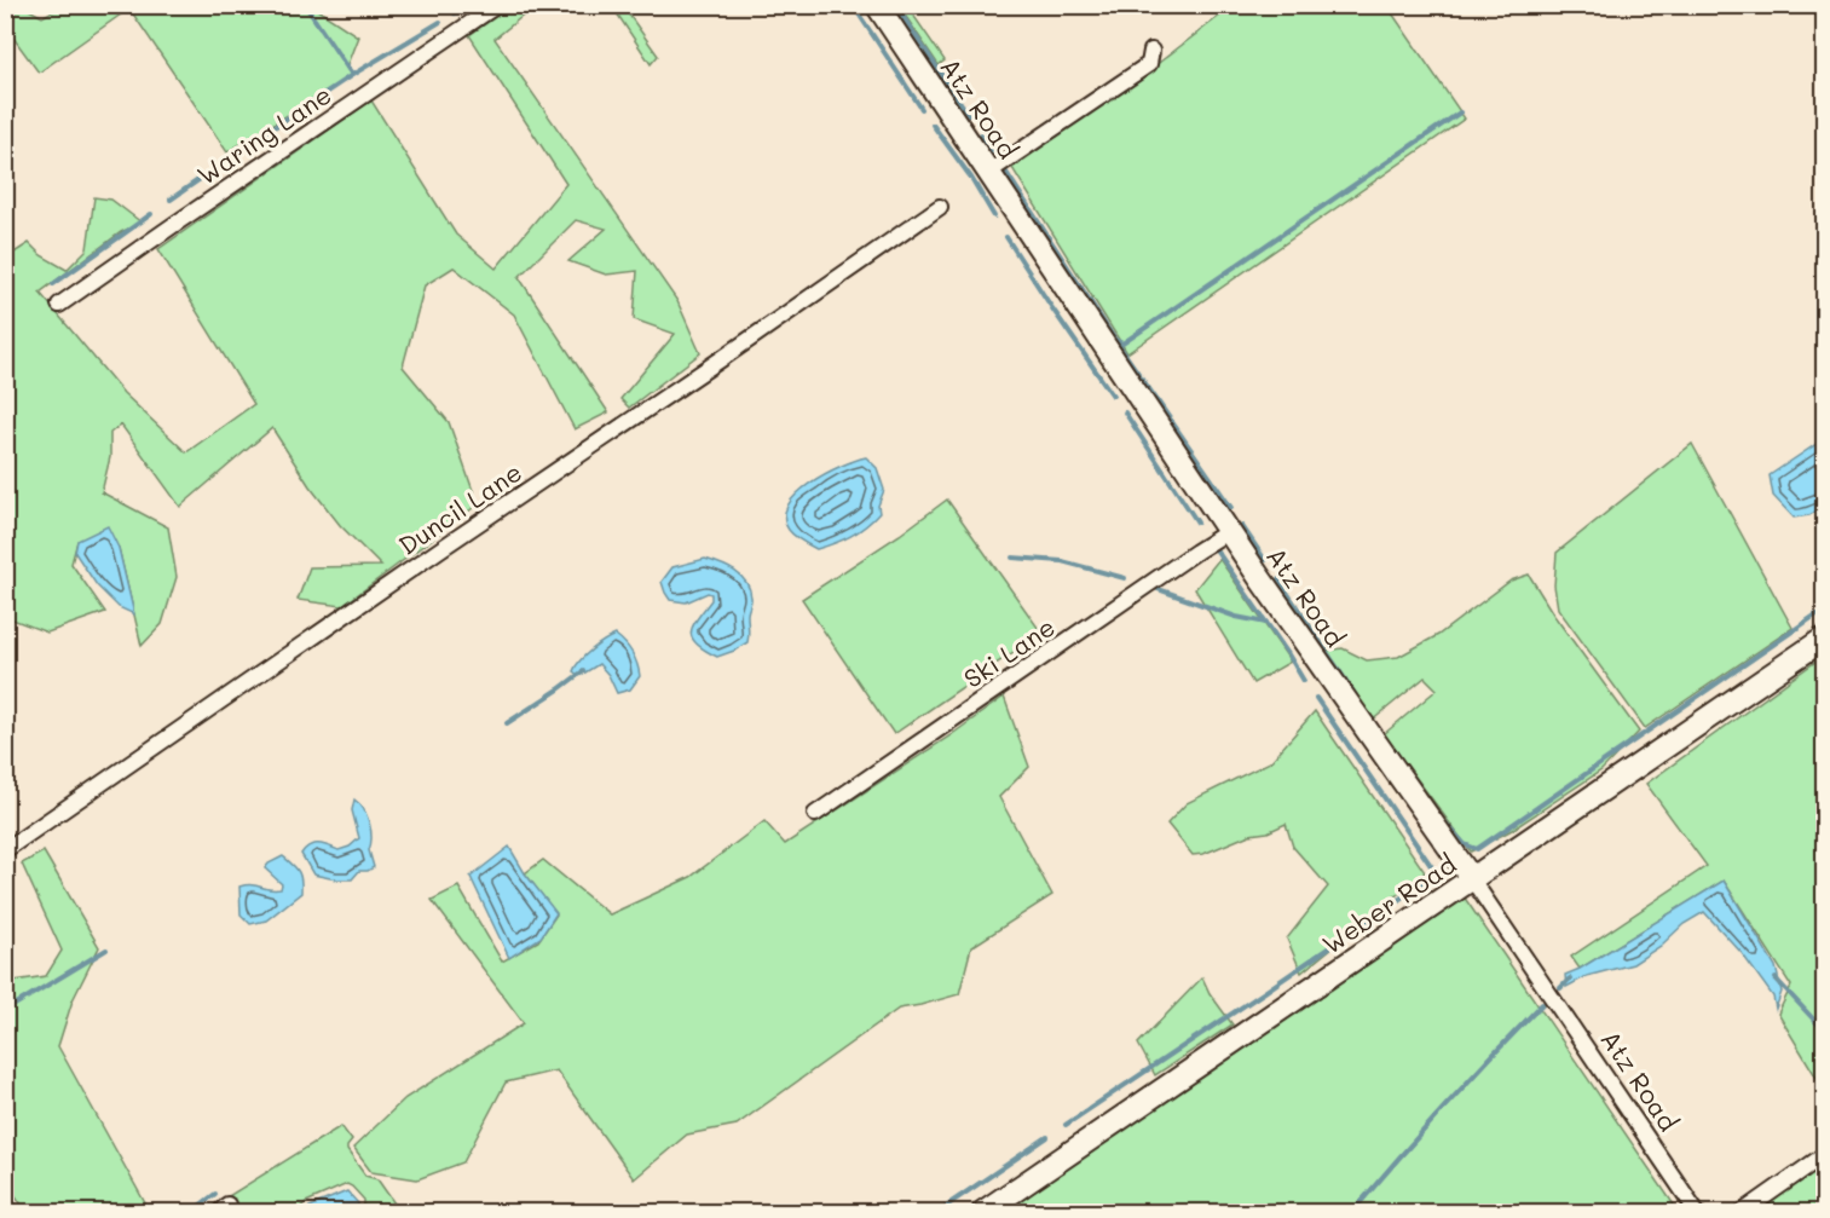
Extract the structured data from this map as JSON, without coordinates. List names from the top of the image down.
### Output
{
  "streets": {
    "street": [
      "Atz Road",
      "Waring Lane",
      "Duncil Lane",
      "Ski Lane",
      "Weber Road"
    ]
  },
  "crossings": [
    ["Atz Road", "Ski Lane"],
    ["Atz Road", "Weber Road"]
  ]
}
